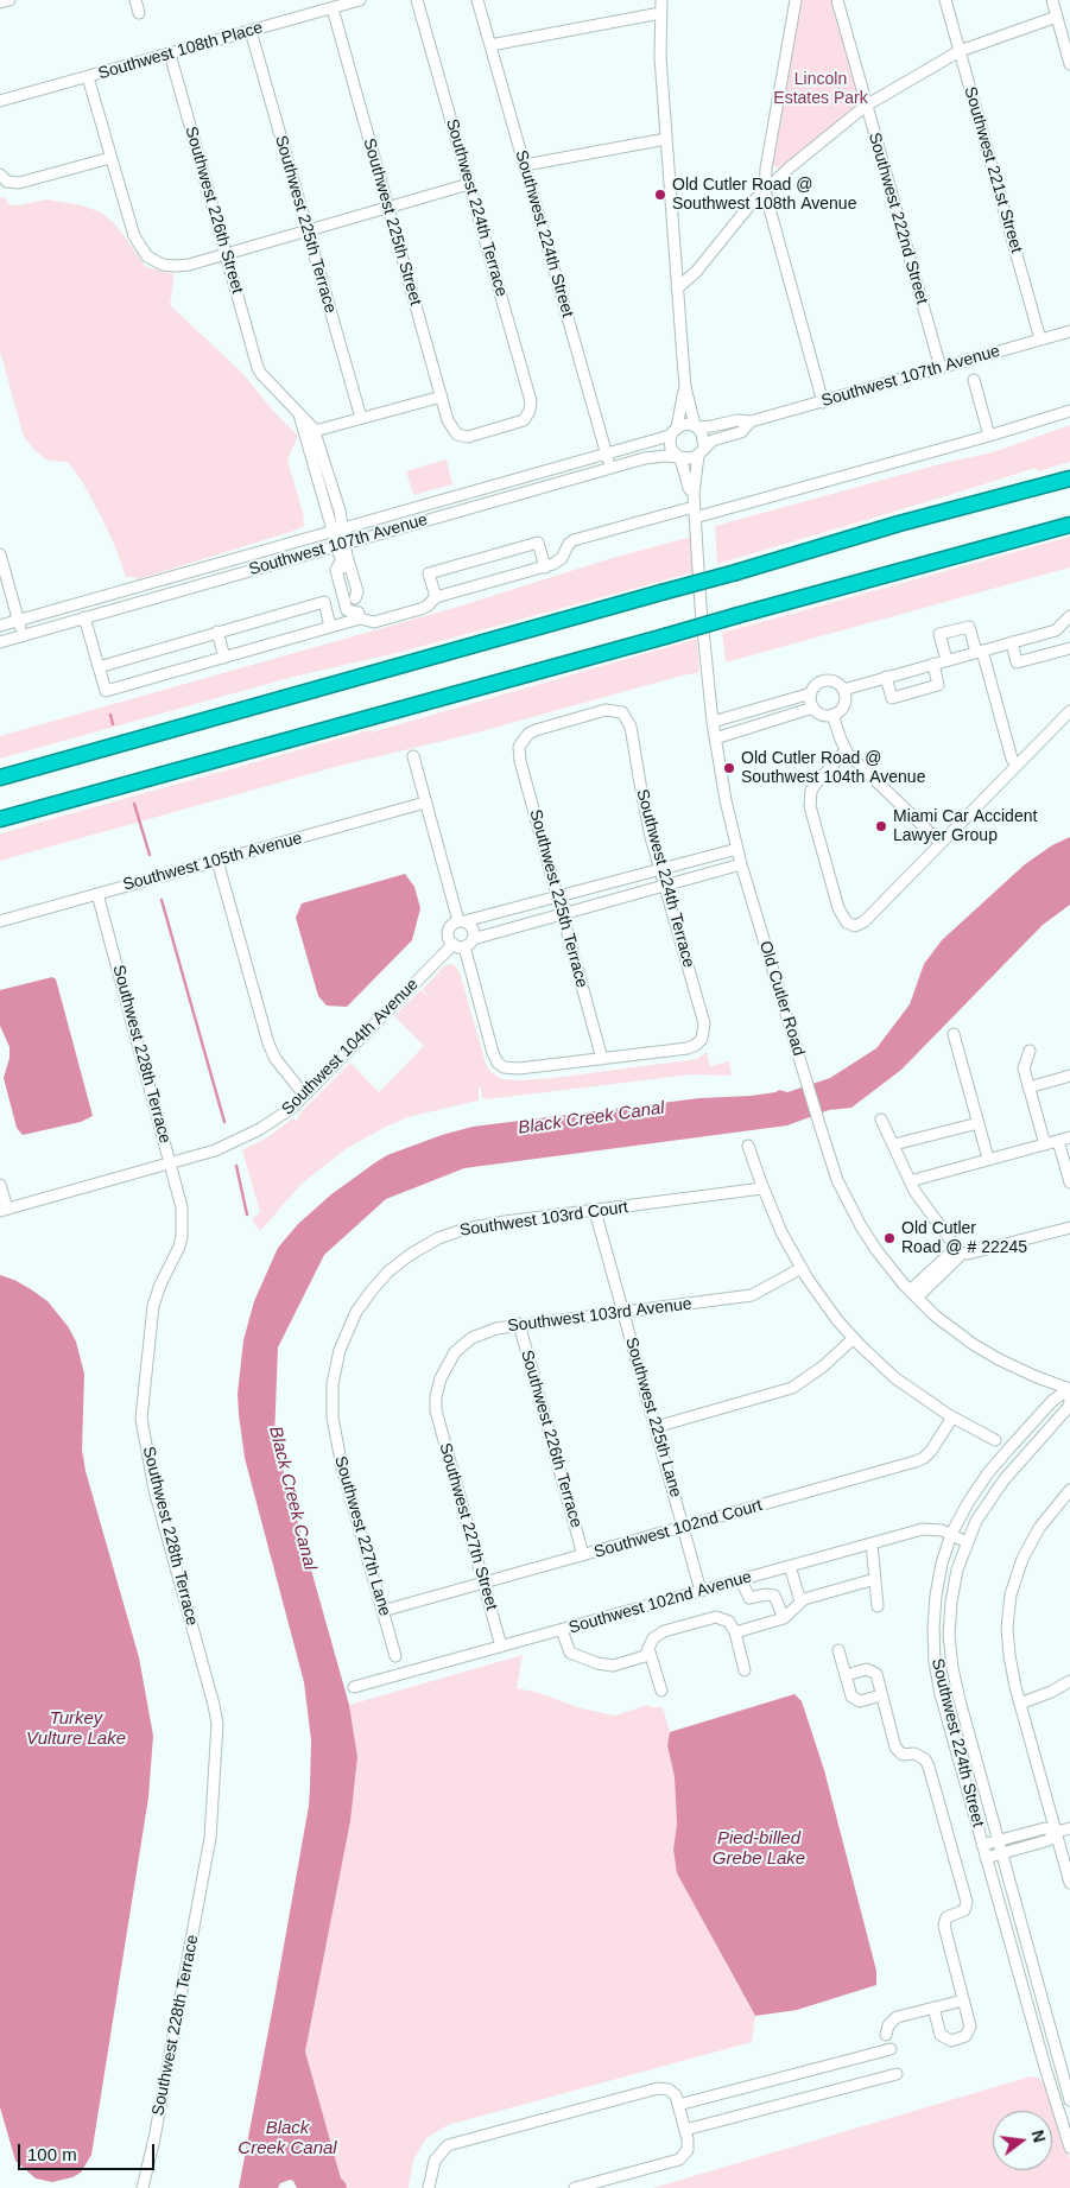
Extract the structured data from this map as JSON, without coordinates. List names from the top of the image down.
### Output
{
  "streets": {
    "street": [
      "Southwest 108th Place",
      "Southwest 221st Street",
      "Southwest 224th Terrace",
      "Southwest 226th Street",
      "Southwest 222nd Street",
      "Southwest 225th Street",
      "Southwest 225th Terrace",
      "Southwest 224th Street",
      "Southwest 107th Avenue",
      "Southwest 105th Avenue",
      "Old Cutler Road",
      "Southwest 104th Avenue",
      "Southwest 228th Terrace",
      "Southwest 103rd Court",
      "Southwest 103rd Avenue",
      "Southwest 225th Lane",
      "Southwest 226th Terrace",
      "Southwest 227th Street",
      "Southwest 102nd Court",
      "Southwest 227th Lane",
      "Southwest 102nd Avenue"
    ]
  },
  "crossings": [
    ["Southwest 108th Place", "Southwest 226th Street"],
    ["Southwest 108th Place", "Southwest 225th Street"],
    ["Southwest 108th Place", "Southwest 225th Terrace"],
    ["Southwest 221st Street", "Southwest 107th Avenue"],
    ["Southwest 224th Terrace", "Southwest 225th Street"],
    ["Southwest 224th Terrace", "Southwest 225th Terrace"],
    ["Southwest 224th Terrace", "Southwest 104th Avenue"],
    ["Southwest 222nd Street", "Southwest 107th Avenue"],
    ["Southwest 225th Terrace", "Southwest 104th Avenue"],
    ["Southwest 224th Street", "Southwest 107th Avenue"],
    ["Southwest 224th Street", "Old Cutler Road"],
    ["Southwest 224th Street", "Southwest 102nd Avenue"],
    ["Southwest 107th Avenue", "Old Cutler Road"],
    ["Southwest 105th Avenue", "Southwest 228th Terrace"],
    ["Old Cutler Road", "Southwest 104th Avenue"],
    ["Southwest 104th Avenue", "Southwest 228th Terrace"],
    ["Southwest 103rd Court", "Southwest 225th Lane"],
    ["Southwest 103rd Court", "Southwest 227th Lane"],
    ["Southwest 103rd Avenue", "Southwest 225th Lane"],
    ["Southwest 103rd Avenue", "Southwest 226th Terrace"],
    ["Southwest 103rd Avenue", "Southwest 227th Street"],
    ["Southwest 225th Lane", "Southwest 102nd Court"],
    ["Southwest 225th Lane", "Southwest 102nd Avenue"],
    ["Southwest 226th Terrace", "Southwest 102nd Court"],
    ["Southwest 227th Street", "Southwest 102nd Court"],
    ["Southwest 227th Street", "Southwest 102nd Avenue"],
    ["Southwest 102nd Court", "Southwest 227th Lane"]
  ],
  "water": ["Black Creek Canal", "Turkey Vulture Lake", "Pied-billed Grebe Lake"],
  "parks": ["Lincoln Estates Park"],
  "places": [
    "Old Cutler Road @ Southwest 108th Avenue",
    "Old Cutler Road @ Southwest 104th Avenue",
    "Miami Car Accident Lawyer Group",
    "Old Cutler Road @ # 22245"
  ],
  "scale_bar": "100 m",
  "north": "right"
}
